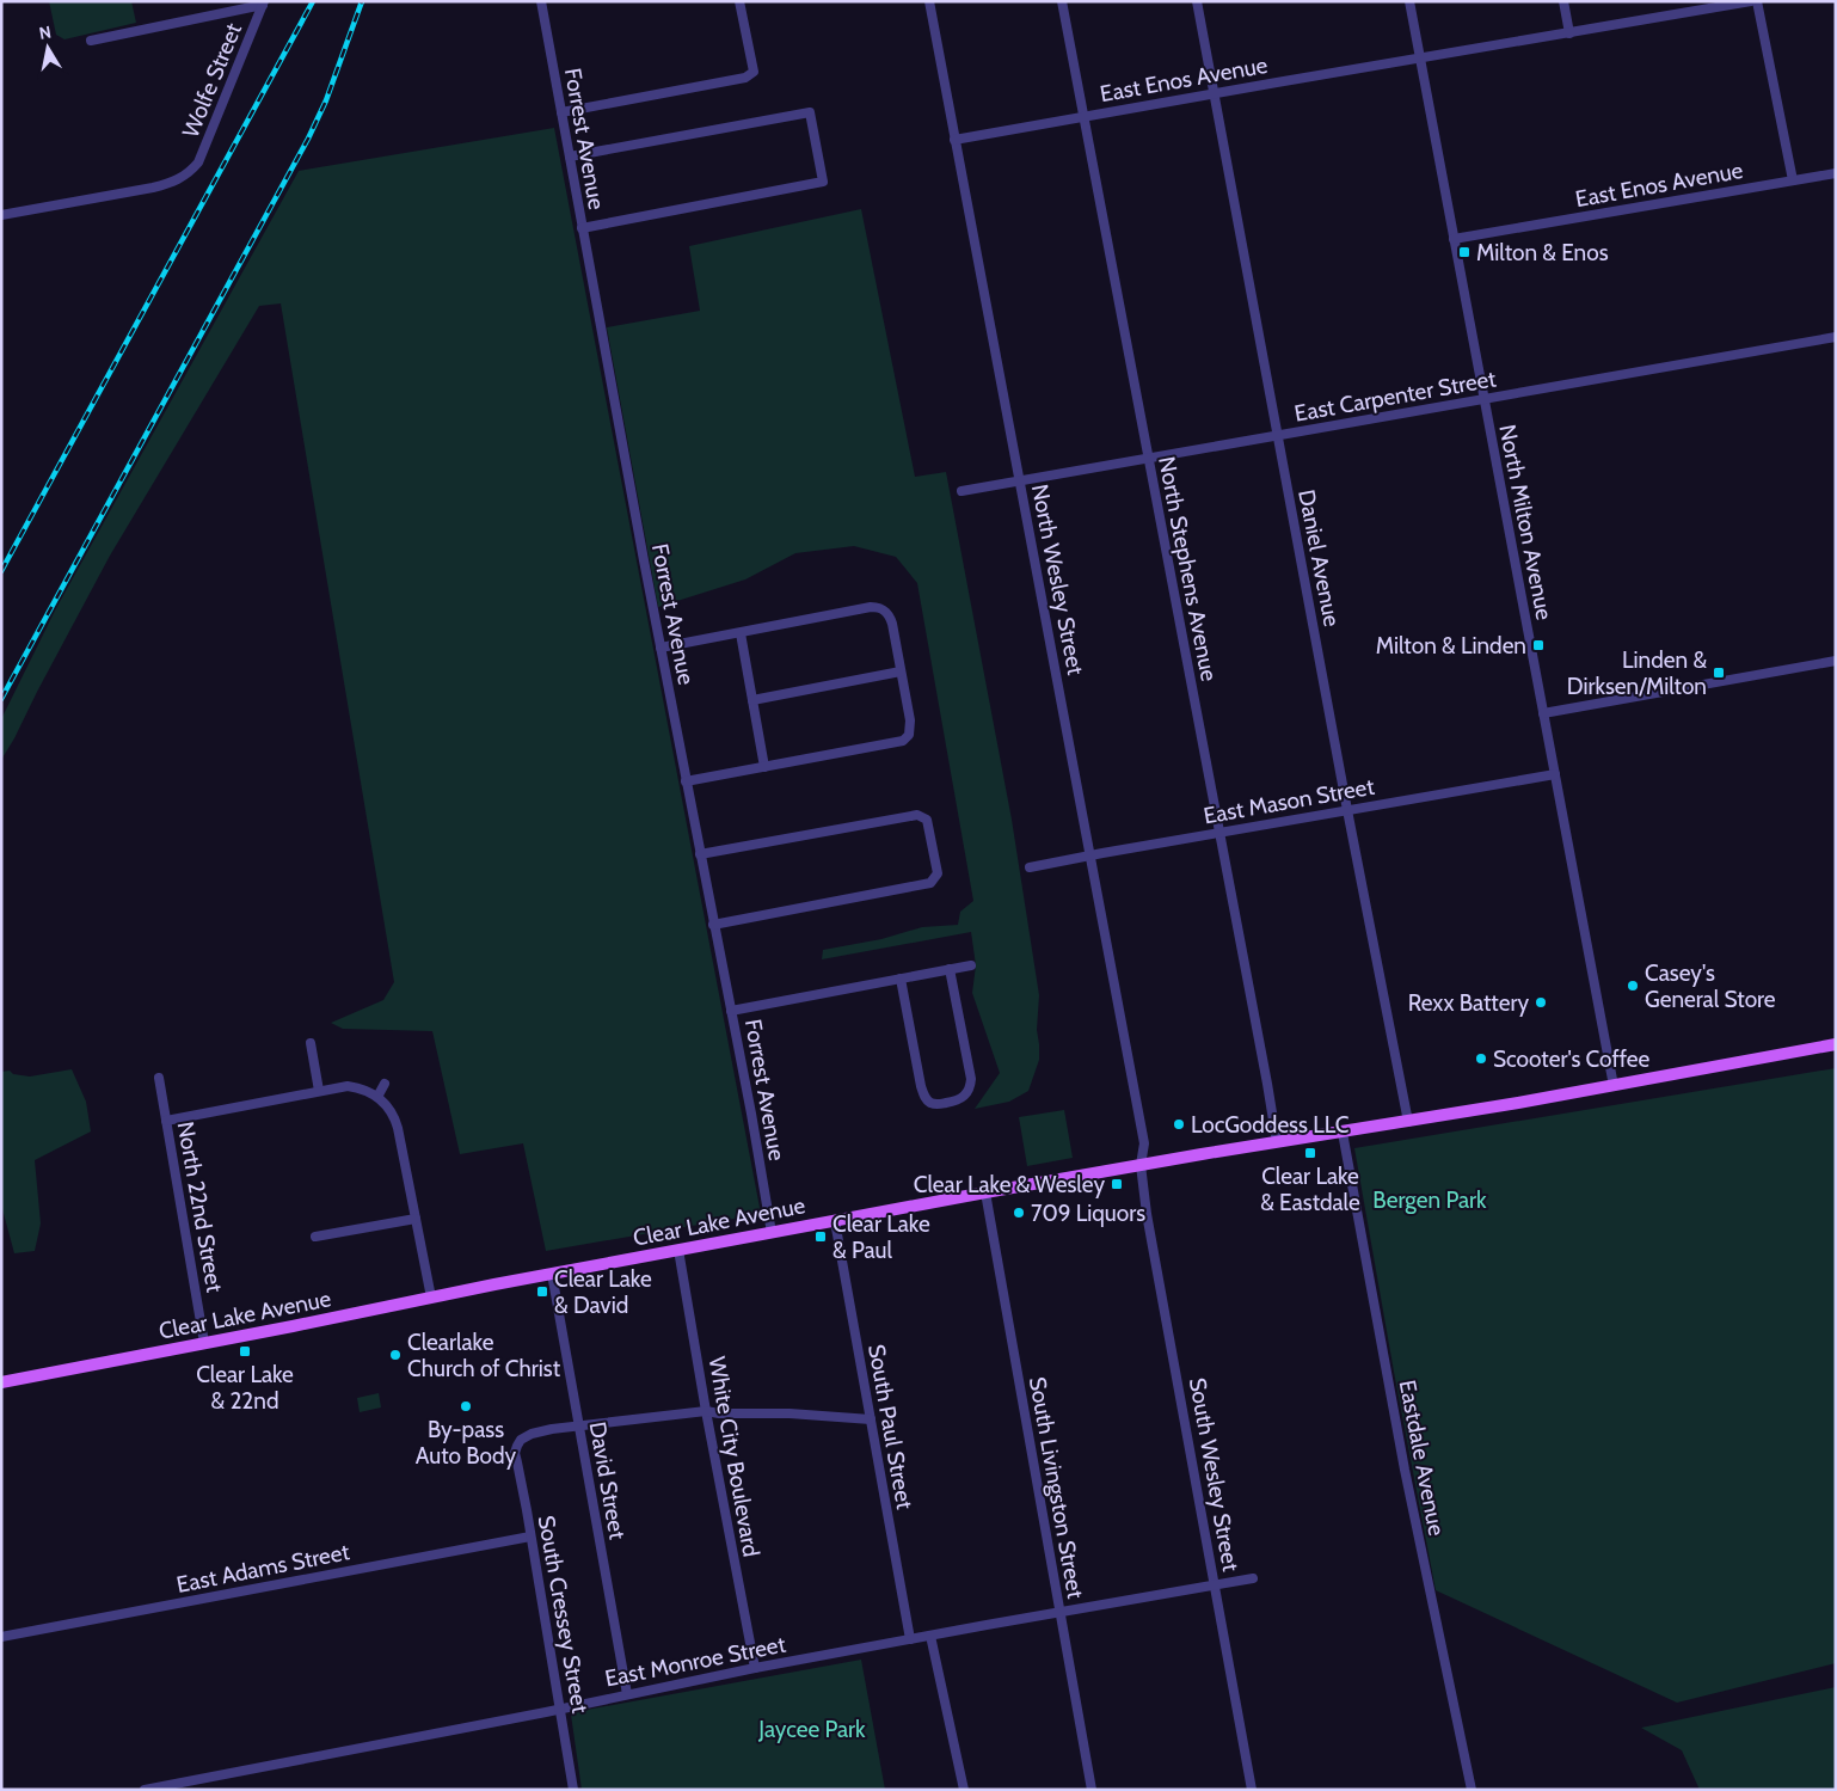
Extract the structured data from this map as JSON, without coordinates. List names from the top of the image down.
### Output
{
  "streets": {
    "main road": ["Clear Lake Avenue"],
    "street": [
      "East Enos Avenue",
      "Wolfe Street",
      "Forrest Avenue",
      "East Carpenter Street",
      "North Milton Avenue",
      "Daniel Avenue",
      "North Stephens Avenue",
      "North Wesley Street",
      "East Mason Street",
      "North 22nd Street",
      "South Paul Street",
      "White City Boulevard",
      "Eastdale Avenue",
      "South Wesley Street",
      "David Street",
      "South Livingston Street",
      "East Adams Street",
      "South Cressey Street",
      "East Monroe Street"
    ]
  },
  "crossings": [
    ["East Enos Avenue", "North Milton Avenue"],
    ["East Enos Avenue", "Daniel Avenue"],
    ["East Enos Avenue", "North Stephens Avenue"],
    ["East Enos Avenue", "North Wesley Street"],
    ["Forrest Avenue", "Clear Lake Avenue"],
    ["East Carpenter Street", "North Milton Avenue"],
    ["East Carpenter Street", "Daniel Avenue"],
    ["East Carpenter Street", "North Stephens Avenue"],
    ["East Carpenter Street", "North Wesley Street"],
    ["North Milton Avenue", "East Mason Street"],
    ["North Milton Avenue", "Clear Lake Avenue"],
    ["Daniel Avenue", "East Mason Street"],
    ["Daniel Avenue", "Clear Lake Avenue"],
    ["North Stephens Avenue", "East Mason Street"],
    ["North Stephens Avenue", "Clear Lake Avenue"],
    ["North Wesley Street", "East Mason Street"],
    ["North Wesley Street", "Clear Lake Avenue"],
    ["North Wesley Street", "South Wesley Street"],
    ["North 22nd Street", "Clear Lake Avenue"],
    ["Clear Lake Avenue", "South Paul Street"],
    ["Clear Lake Avenue", "White City Boulevard"],
    ["Clear Lake Avenue", "Eastdale Avenue"],
    ["Clear Lake Avenue", "South Wesley Street"],
    ["Clear Lake Avenue", "David Street"],
    ["Clear Lake Avenue", "South Livingston Street"],
    ["South Paul Street", "East Monroe Street"],
    ["White City Boulevard", "East Monroe Street"],
    ["South Wesley Street", "East Monroe Street"],
    ["David Street", "South Cressey Street"],
    ["David Street", "East Monroe Street"],
    ["South Livingston Street", "East Monroe Street"],
    ["East Adams Street", "South Cressey Street"],
    ["South Cressey Street", "East Monroe Street"]
  ],
  "parks": ["Bergen Park", "Jaycee Park"],
  "places": {
    "transit": [
      "Milton & Enos",
      "Milton & Linden",
      "Linden & Dirksen/Milton",
      "Clear Lake & Eastdale",
      "Clear Lake & Wesley",
      "Clear Lake & Paul",
      "Clear Lake & David",
      "Clear Lake & 22nd"
    ],
    "other": [
      "Casey's General Store",
      "Rexx Battery",
      "Scooter's Coffee",
      "LocGoddess LLC",
      "709 Liquors",
      "Clearlake Church of Christ",
      "By-pass Auto Body"
    ]
  },
  "north": "top"
}
